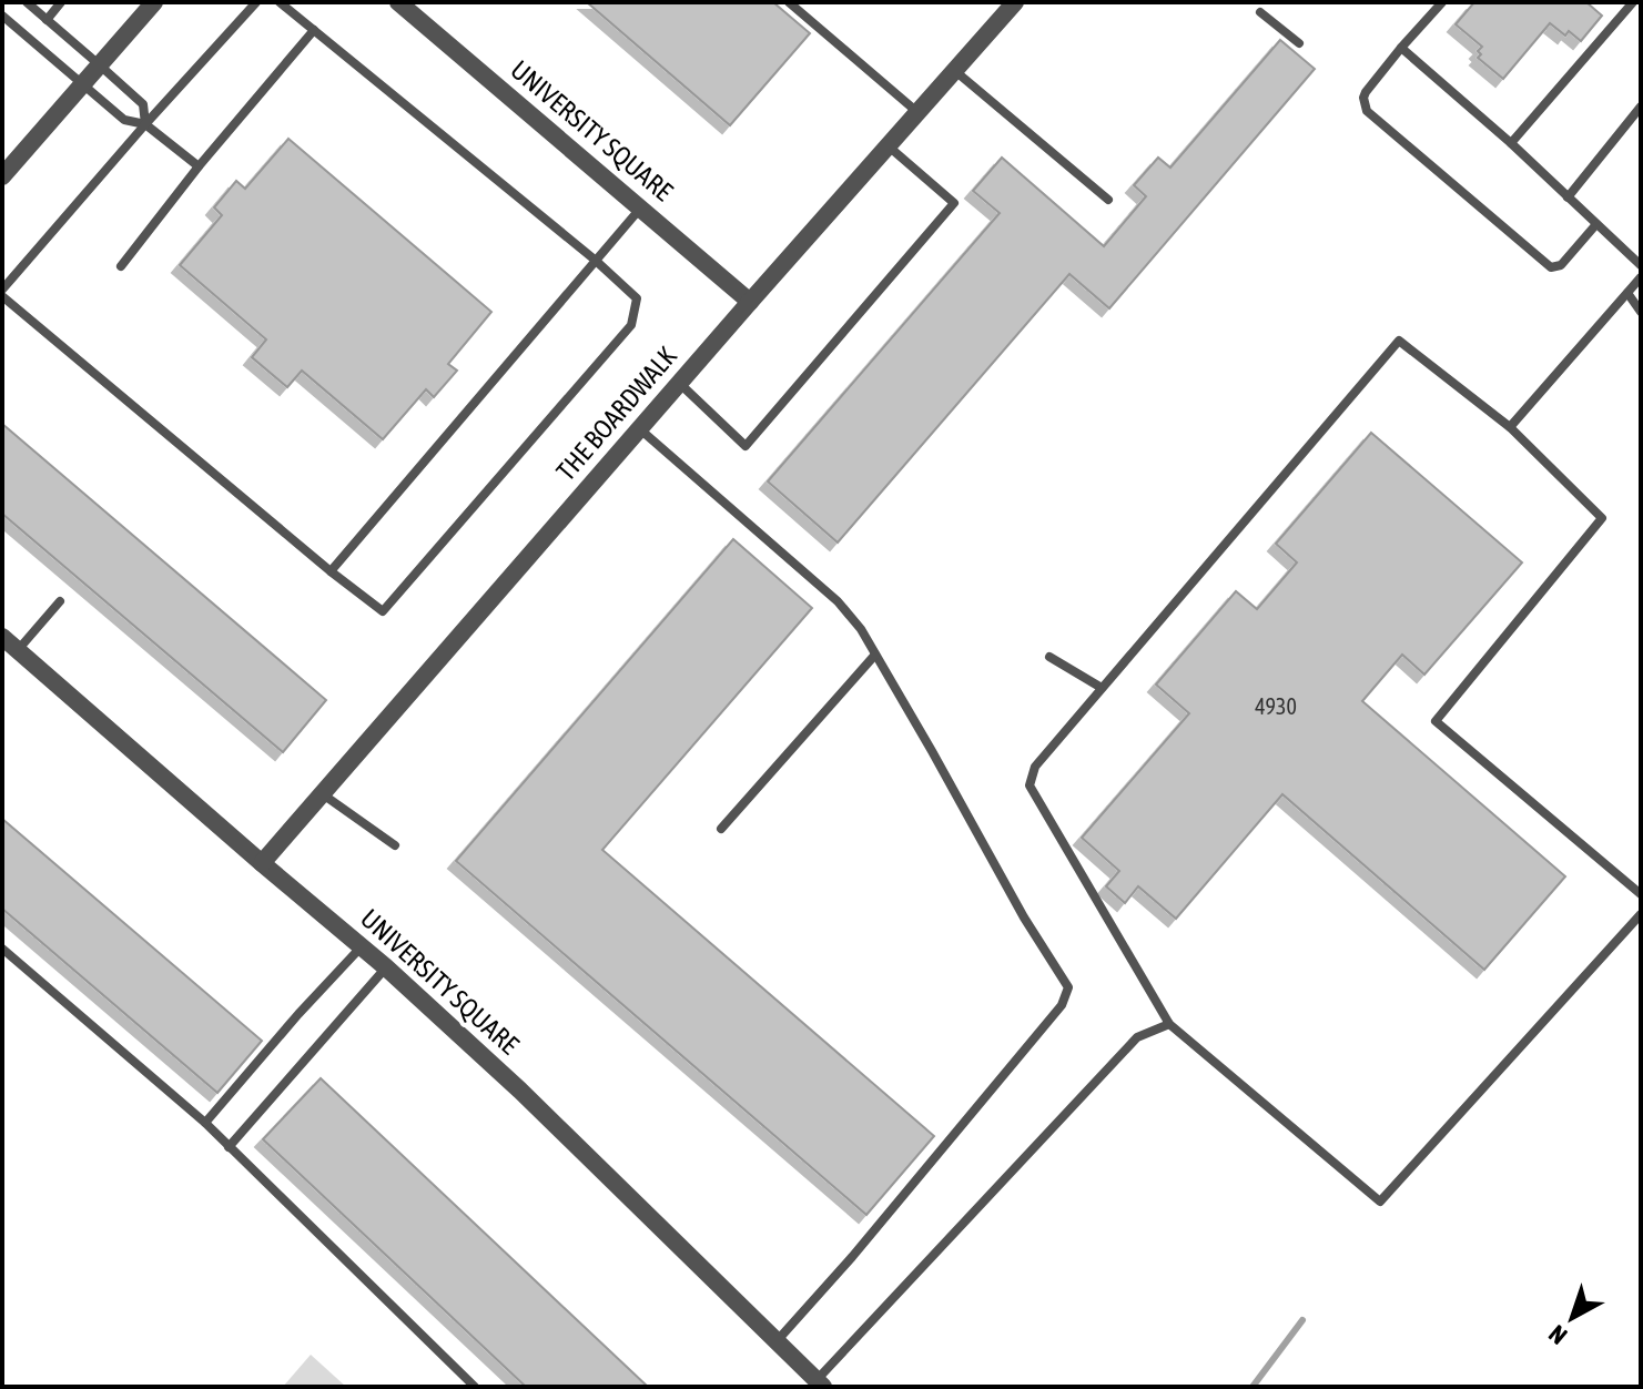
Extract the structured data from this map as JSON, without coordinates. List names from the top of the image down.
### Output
{
  "streets": {
    "street": ["UNIVERSITY SQUARE", "THE BOARDWALK"]
  },
  "crossings": [
    ["UNIVERSITY SQUARE", "THE BOARDWALK"]
  ],
  "house_numbers": ["4930"],
  "north": "bottom left"
}
